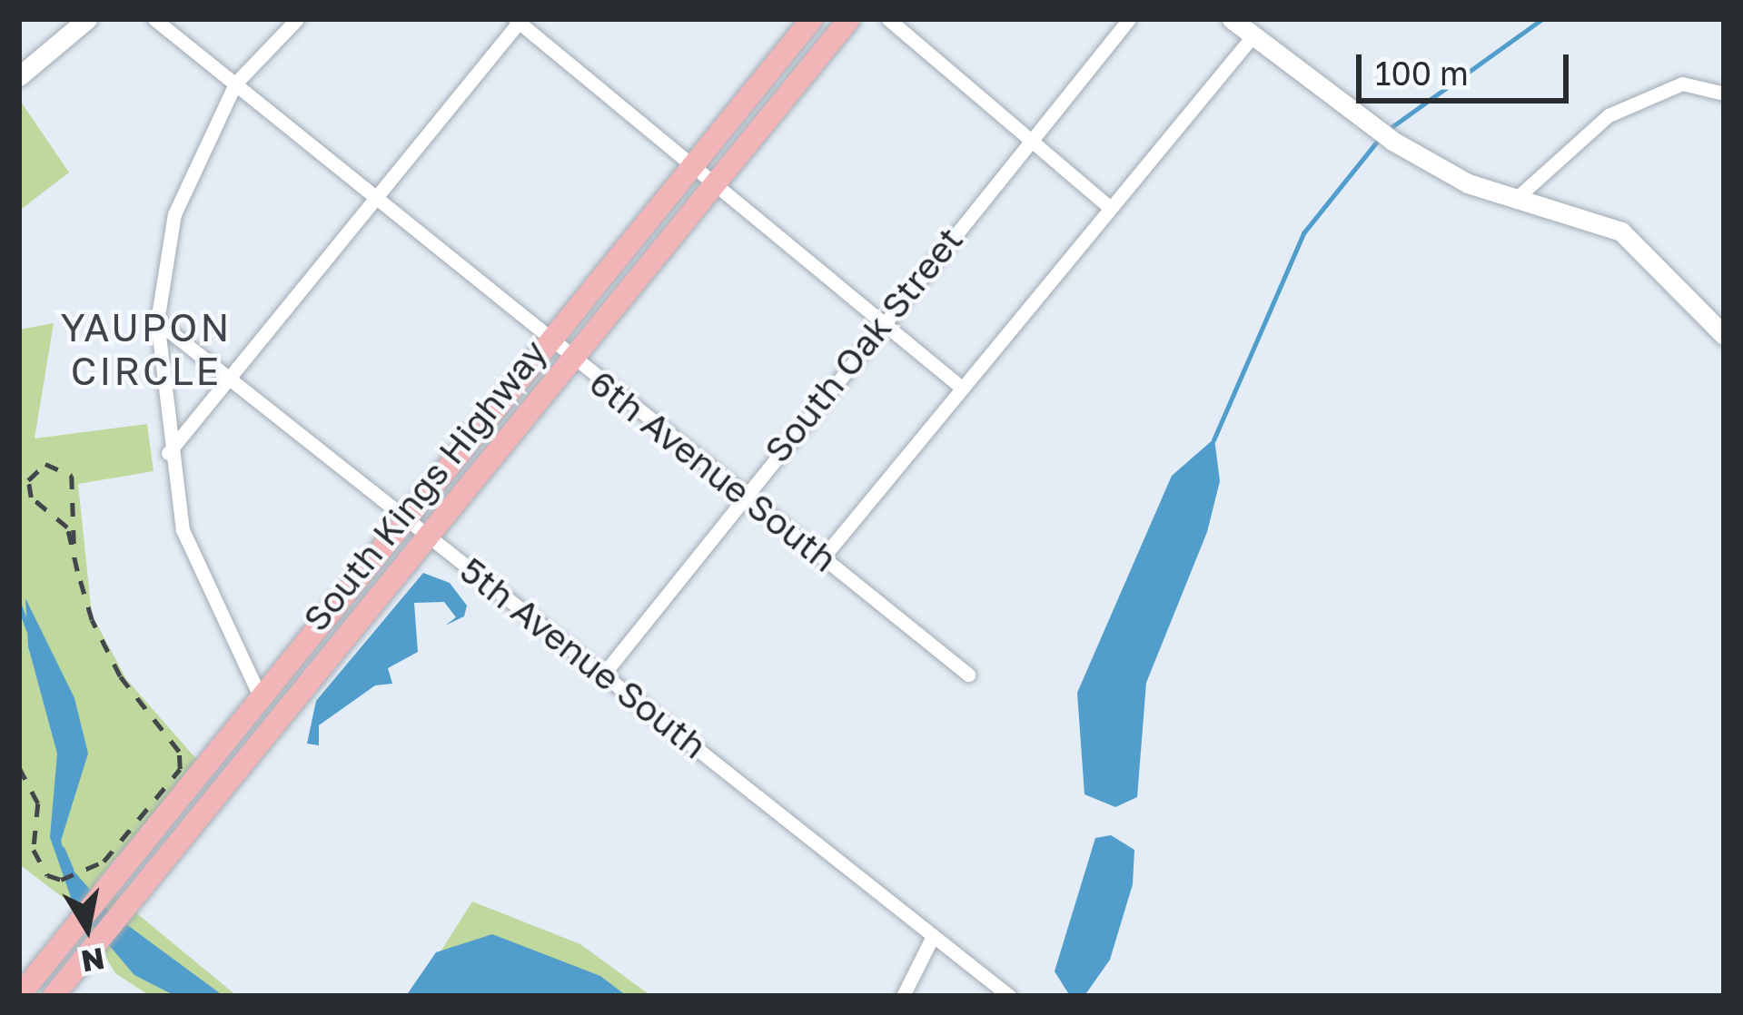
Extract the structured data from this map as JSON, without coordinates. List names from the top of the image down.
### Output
{
  "streets": {
    "main road": ["South Kings Highway"],
    "street": ["South Oak Street", "6th Avenue South", "5th Avenue South"]
  },
  "crossings": [
    ["South Oak Street", "6th Avenue South"],
    ["South Oak Street", "5th Avenue South"],
    ["6th Avenue South", "South Kings Highway"],
    ["South Kings Highway", "5th Avenue South"]
  ],
  "districts": ["YAUPON CIRCLE"],
  "scale_bar": "100 m",
  "north": "bottom"
}
